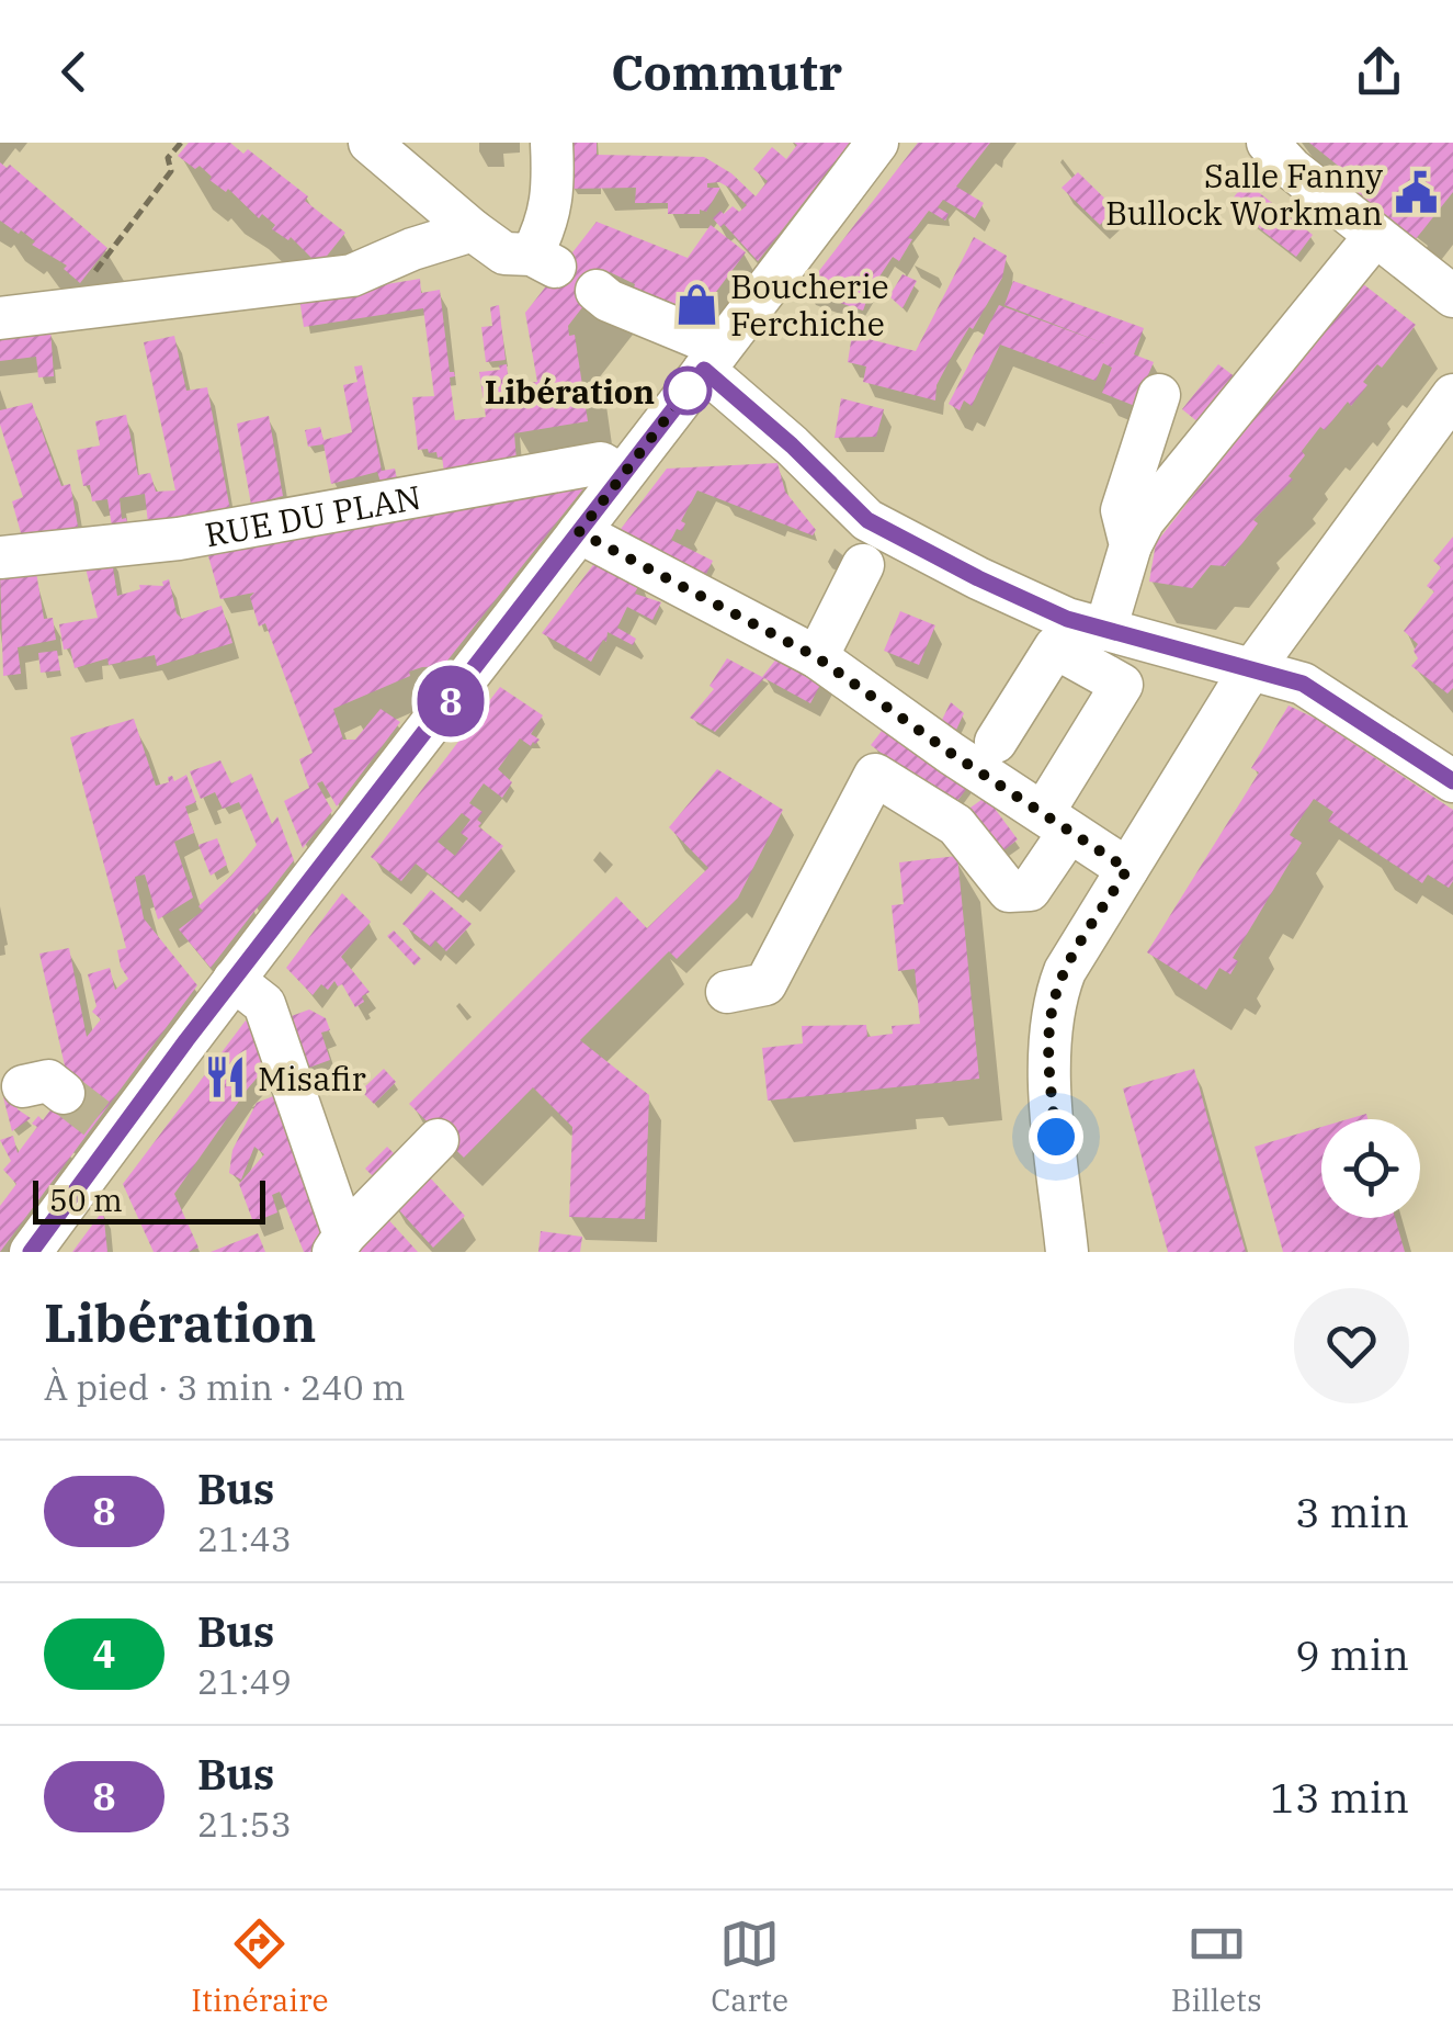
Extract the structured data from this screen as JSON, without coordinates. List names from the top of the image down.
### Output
{
  "streets": {
    "street": ["RUE DU PLAN"]
  },
  "places": {
    "public building": ["Salle Fanny Bullock Workman"],
    "shop": ["Boucherie Ferchiche"],
    "other": ["Libération"],
    "restaurant": ["Misafir"]
  },
  "lines": ["bus line 8"],
  "scale_bar": "50 m",
  "page": {
    "header": "Commutr",
    "on_map": "8",
    "scale": "50 m",
    "heading": ["Libération", "À pied · 3 min · 240 m"],
    "list": [
      {
        "mark": "8",
        "name": "Bus",
        "note": "21:43",
        "value": "3 min"
      },
      {
        "mark": "4",
        "name": "Bus",
        "note": "21:49",
        "value": "9 min"
      },
      {
        "mark": "8",
        "name": "Bus",
        "note": "21:53",
        "value": "13 min"
      }
    ],
    "tabs": ["Itinéraire", "Carte", "Billets"]
  }
}
